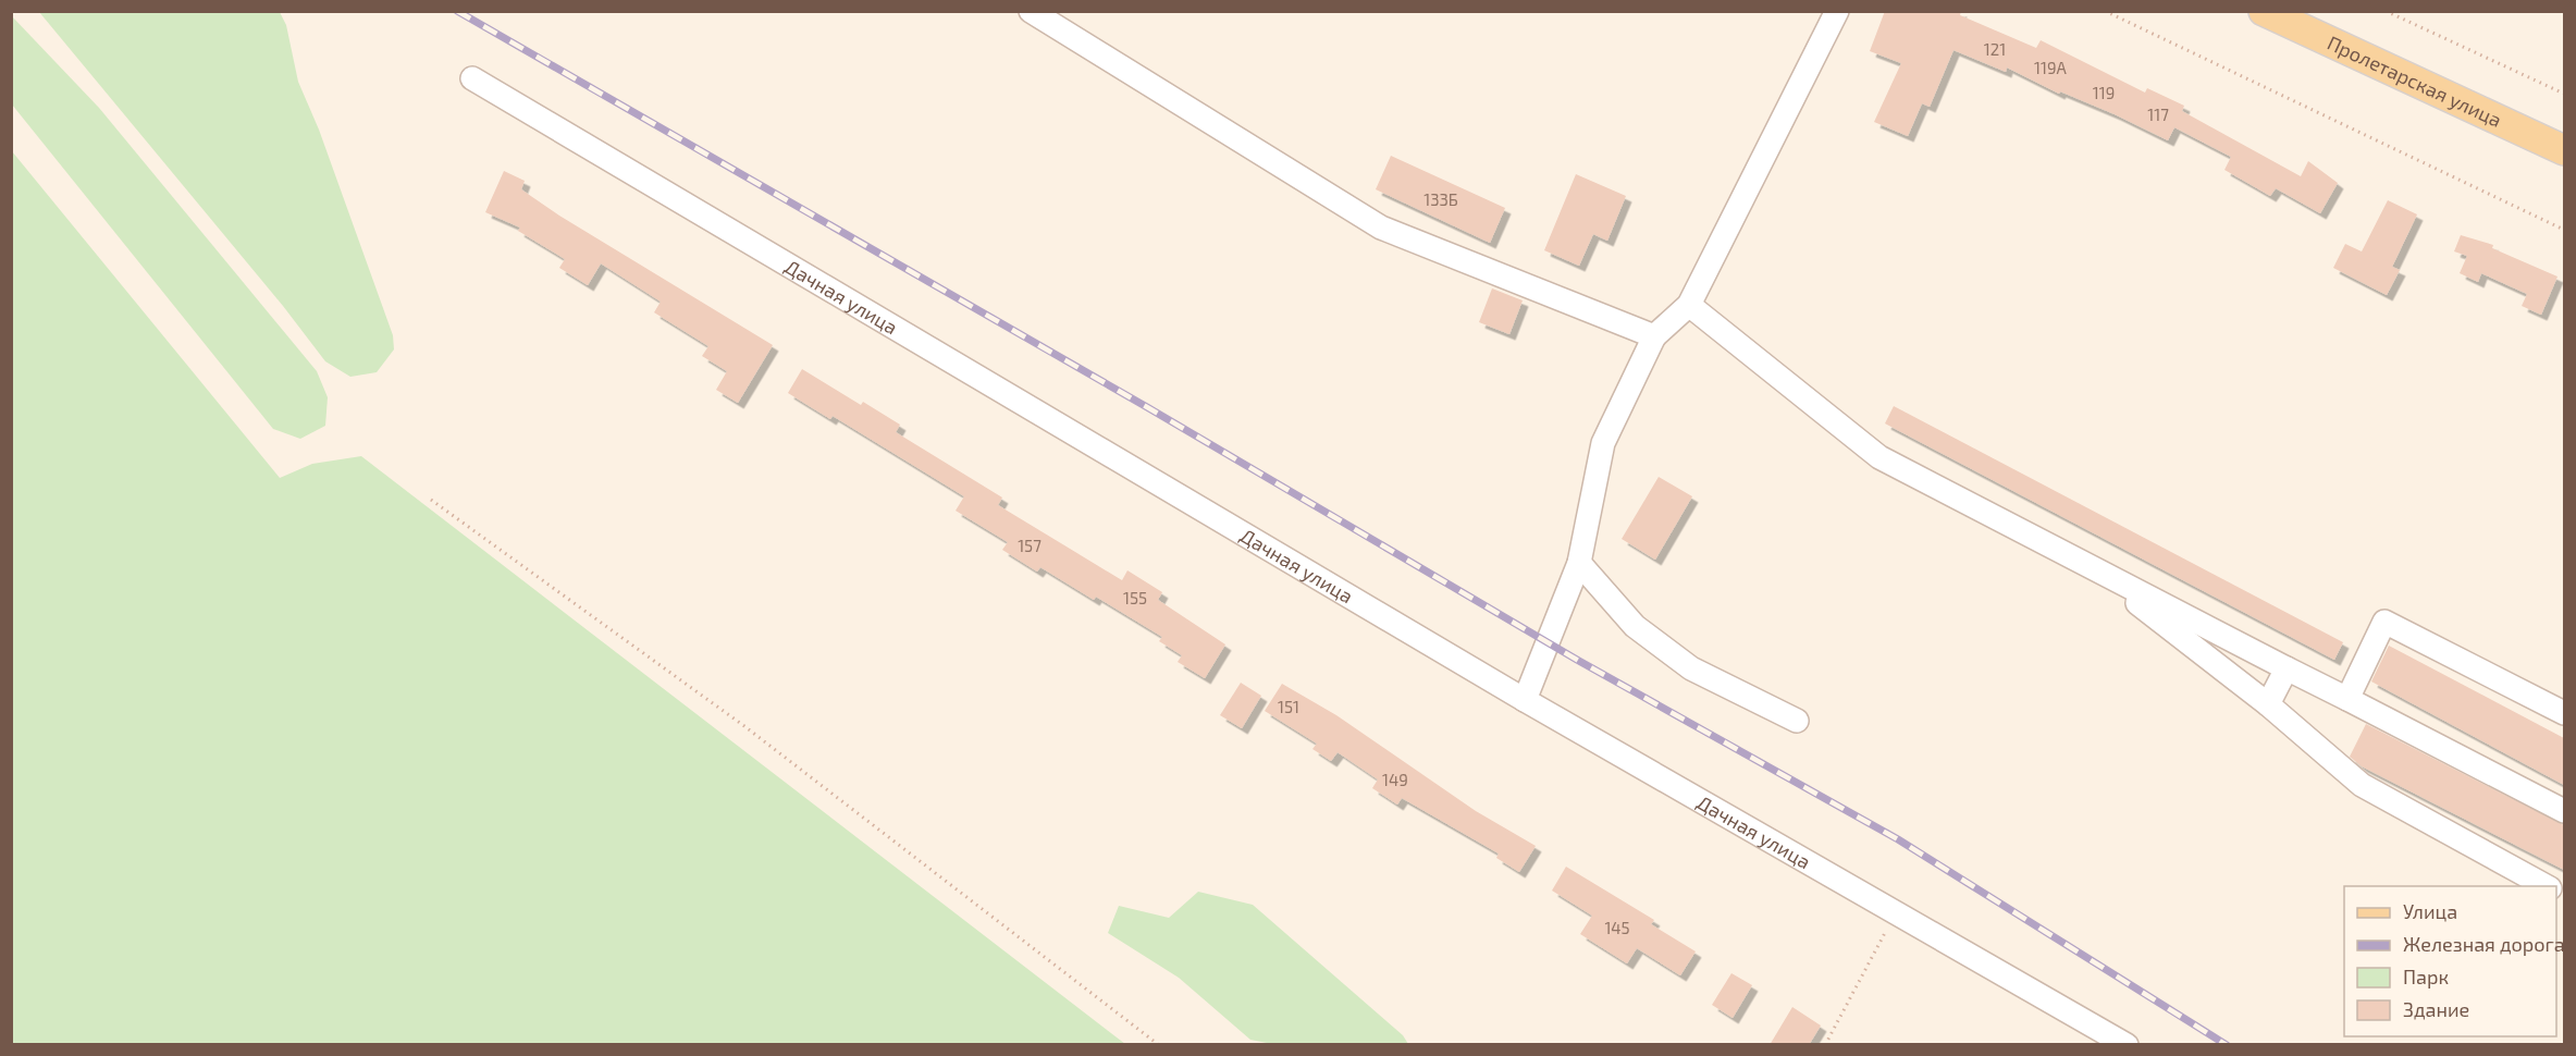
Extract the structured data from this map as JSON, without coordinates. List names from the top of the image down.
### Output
{
  "streets": {
    "main road": ["Пролетарская улица"],
    "street": ["Дачная улица"]
  },
  "house_numbers": [
    "121",
    "119А",
    "119",
    "117",
    "133Б",
    "157",
    "155",
    "151",
    "149",
    "145"
  ],
  "legend": [
    "Улица",
    "Железная дорога",
    "Парк",
    "Здание"
  ]
}
